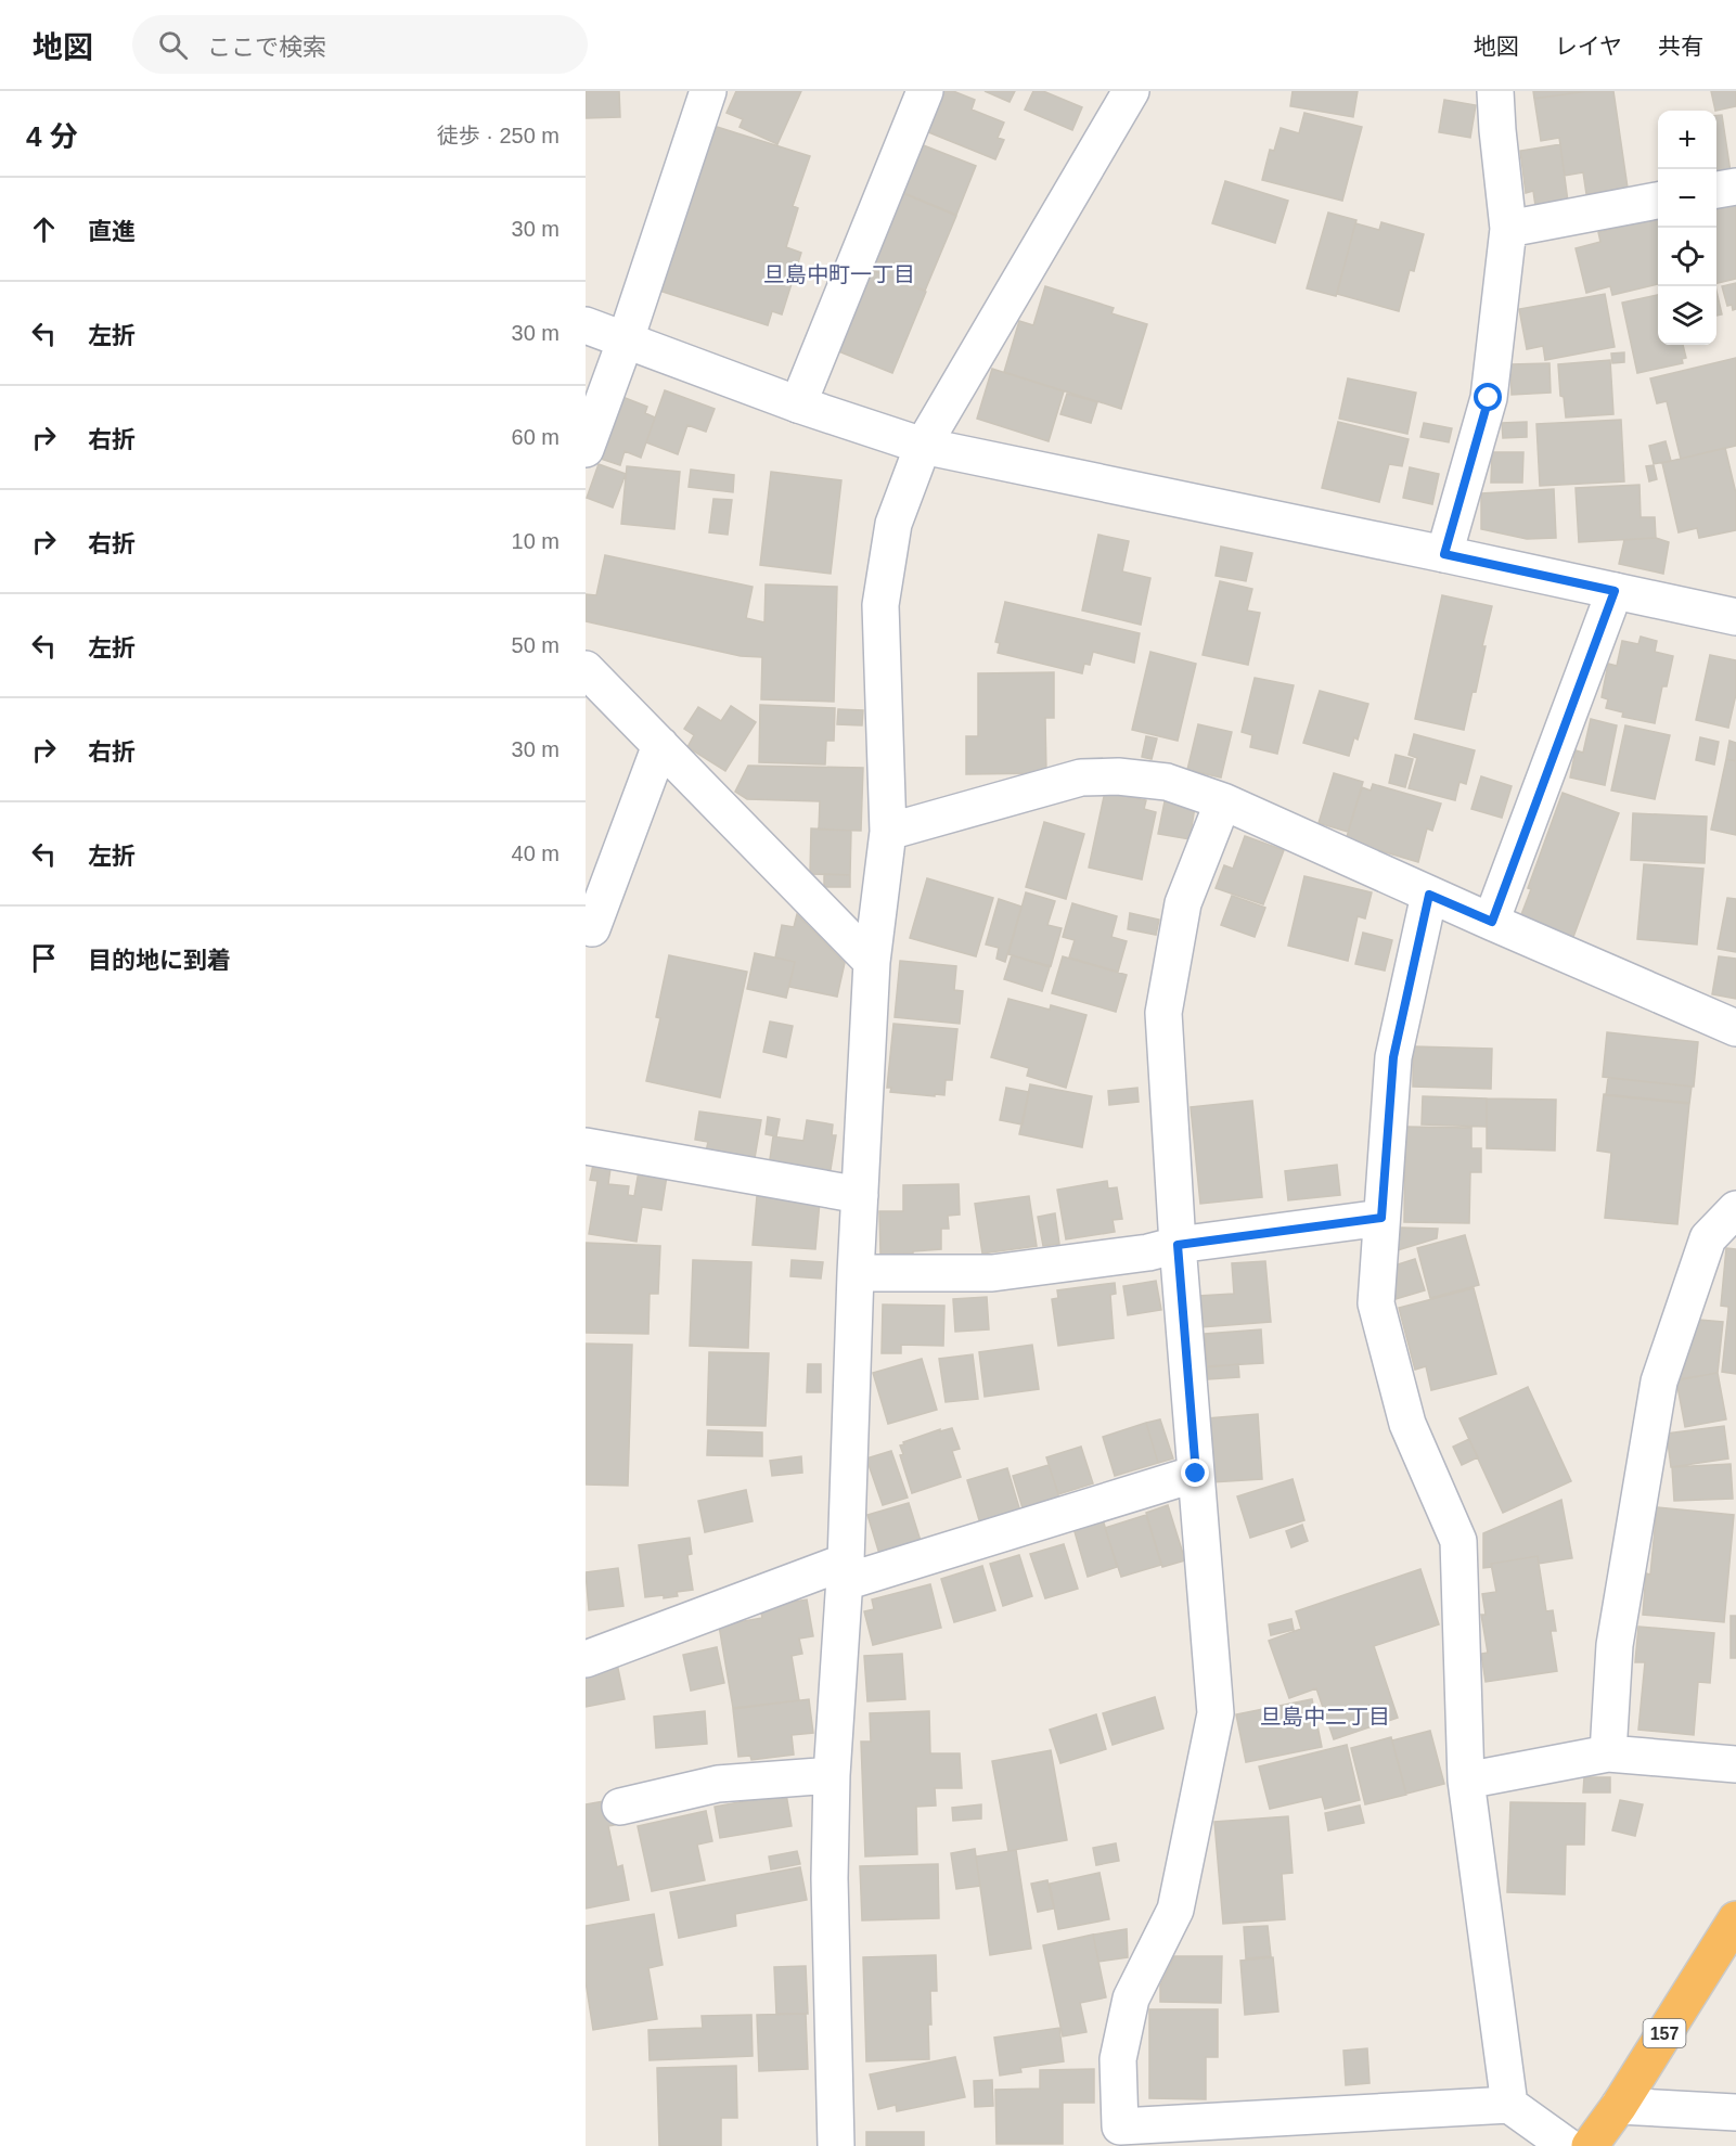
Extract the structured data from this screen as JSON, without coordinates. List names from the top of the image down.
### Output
{
  "streets": {
    "highway": ["157"]
  },
  "districts": ["旦島中町一丁目", "旦島中二丁目"],
  "page": {
    "header": "地図",
    "search": "ここで検索",
    "nav": ["地図", "レイヤ", "共有"],
    "heading": ["4 分", "徒歩 · 250 m"],
    "map_buttons": ["+", "−"],
    "list": [
      ["直進", "30 m"],
      ["左折", "30 m"],
      ["右折", "60 m"],
      ["右折", "10 m"],
      ["左折", "50 m"],
      ["右折", "30 m"],
      ["左折", "40 m"],
      "目的地に到着"
    ]
  }
}
